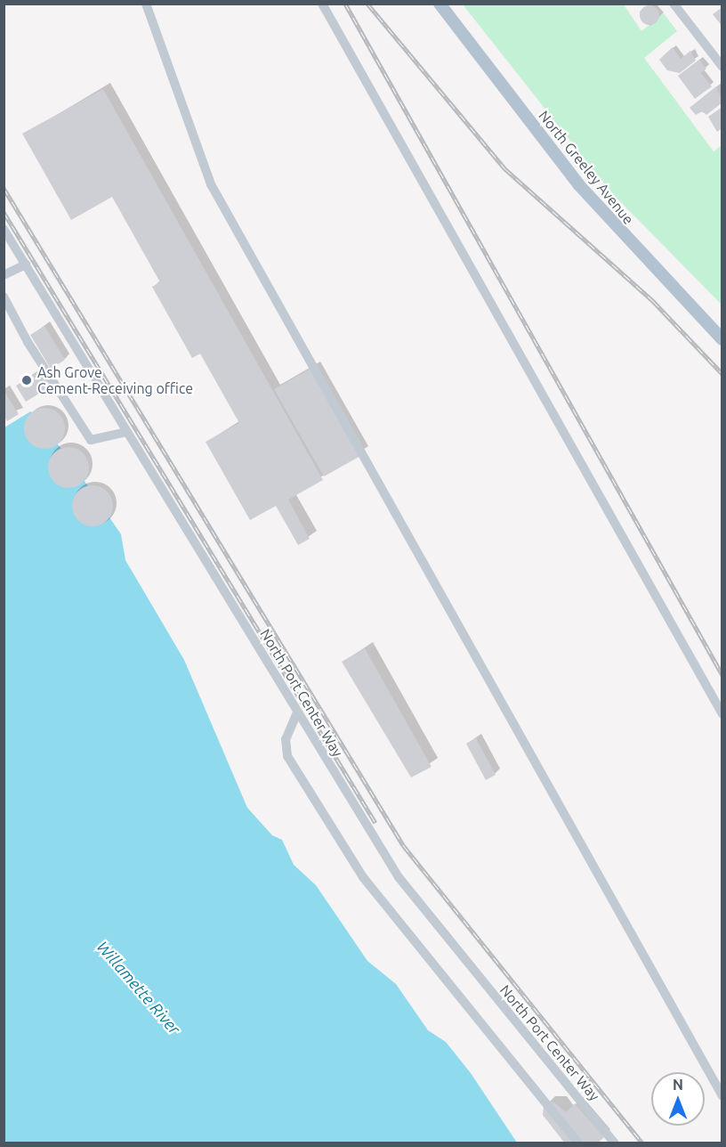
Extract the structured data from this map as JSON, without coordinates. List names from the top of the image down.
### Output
{
  "streets": {
    "main road": ["North Greeley Avenue"],
    "street": ["North Port Center Way"]
  },
  "water": ["Willamette River"],
  "places": ["Ash Grove Cement-Receiving office"],
  "north": "top"
}
